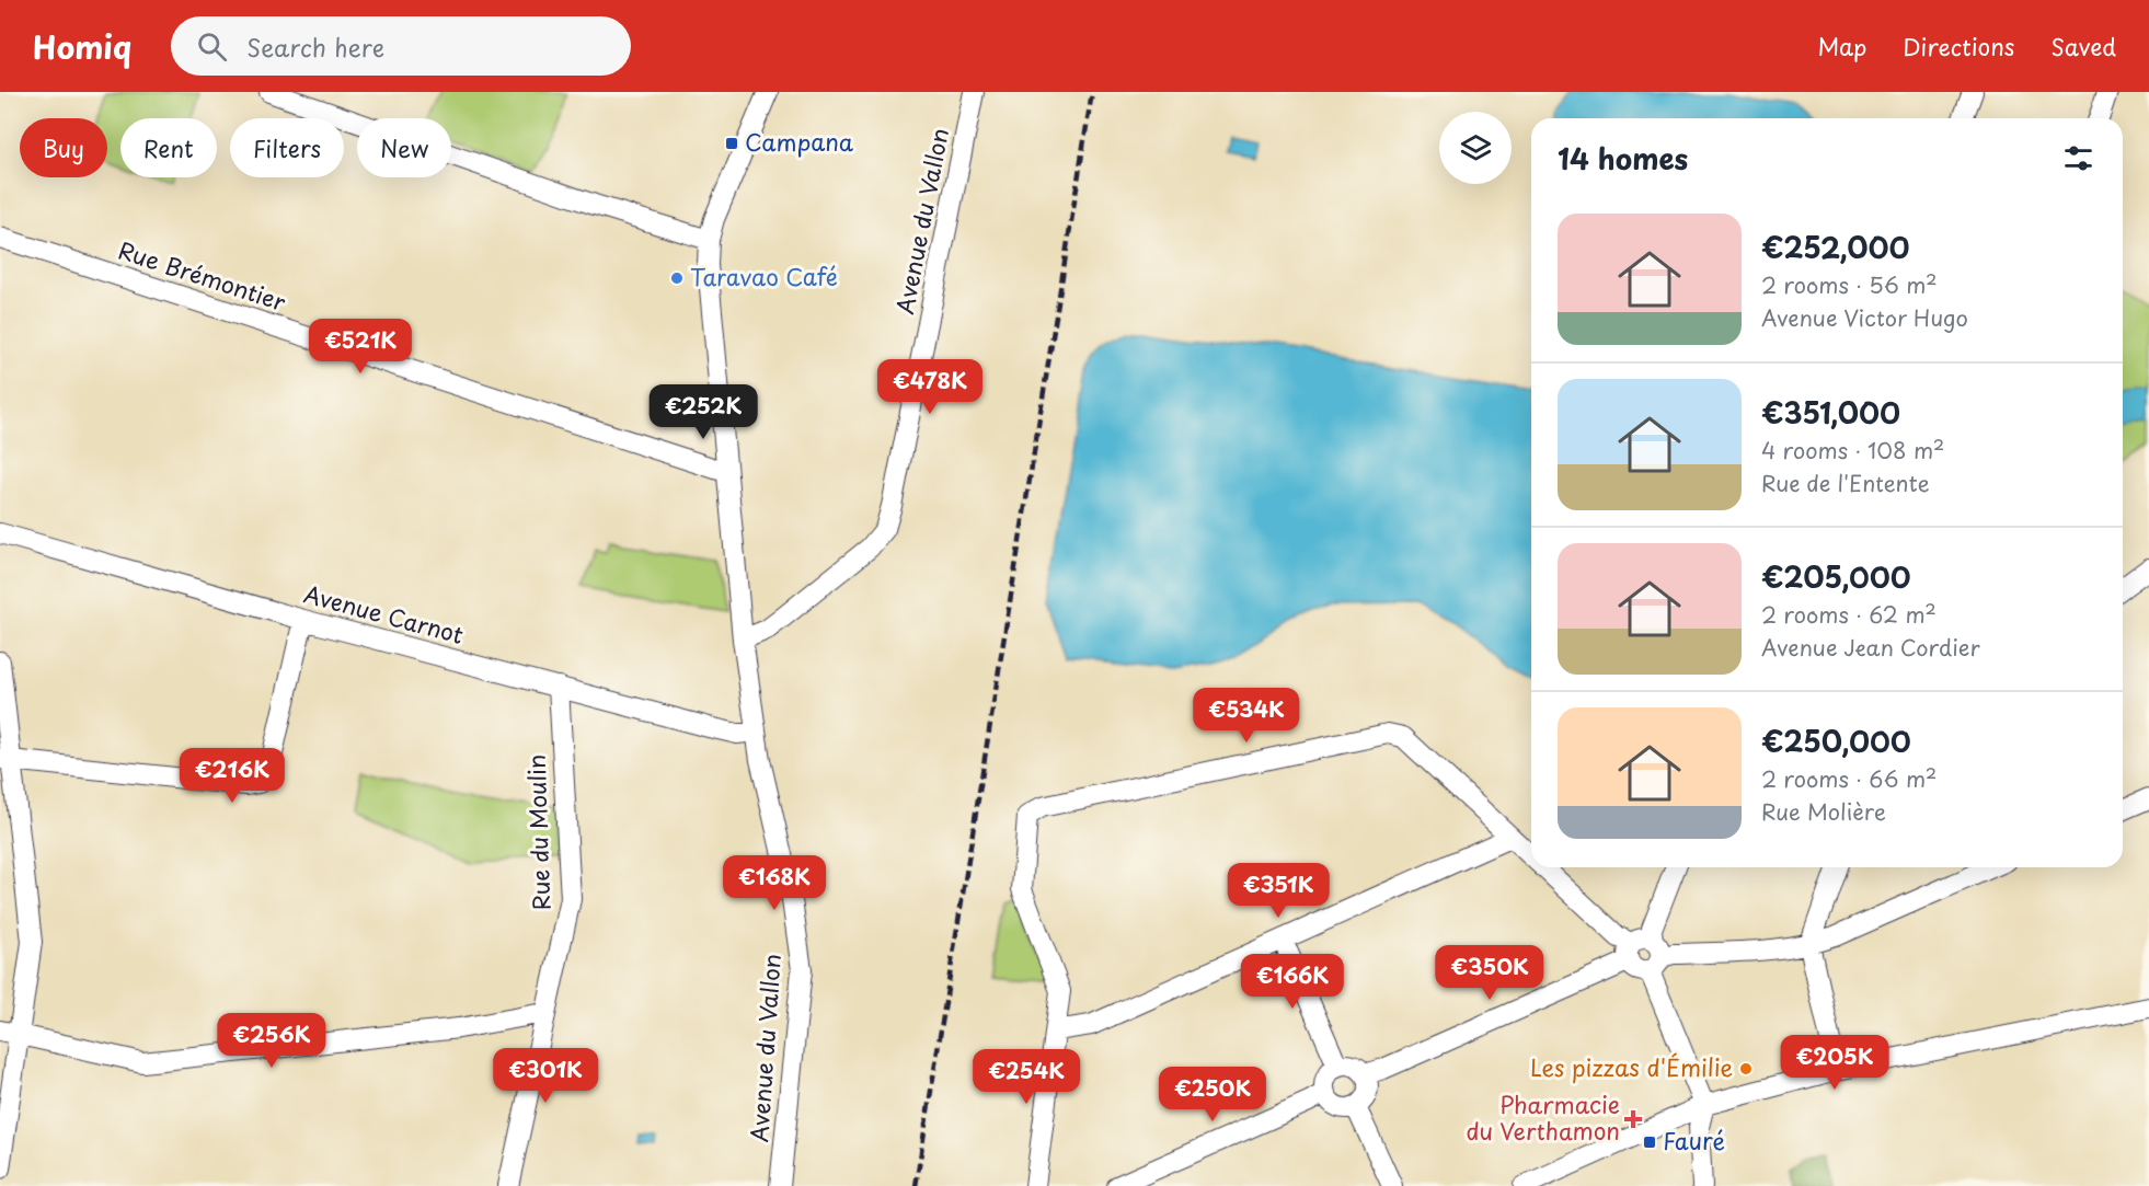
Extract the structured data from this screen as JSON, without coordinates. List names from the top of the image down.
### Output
{
  "streets": {
    "street": [
      "Avenue du Vallon",
      "Rue Brémontier",
      "Avenue Carnot",
      "Rue du Moulin"
    ]
  },
  "crossings": [
    ["Avenue du Vallon", "Avenue Carnot"],
    ["Avenue Carnot", "Rue du Moulin"]
  ],
  "places": {
    "transit": ["Campana", "Fauré"],
    "other": ["Taravao Café", "Les pizzas d'Émilie"],
    "health": ["Pharmacie du Verthamon"]
  },
  "page": {
    "header": "Homiq",
    "search": "Search here",
    "nav": ["Map", "Directions", "Saved"],
    "chip": [
      "Buy",
      "Rent",
      "Filters",
      "New"
    ],
    "heading": "14 homes",
    "list": [
      {
        "name": "€252,000",
        "note": "2 rooms · 56 m² · Avenue Victor Hugo"
      },
      {
        "name": "€351,000",
        "note": "4 rooms · 108 m² · Rue de l'Entente"
      },
      {
        "name": "€205,000",
        "note": "2 rooms · 62 m² · Avenue Jean Cordier"
      },
      {
        "name": "€250,000",
        "note": "2 rooms · 66 m² · Rue Molière"
      }
    ],
    "price": [
      "€521K",
      "€478K",
      "€252K",
      "€534K",
      "€216K",
      "€168K",
      "€351K",
      "€350K",
      "€166K",
      "€256K",
      "€205K",
      "€301K",
      "€254K",
      "€250K"
    ]
  }
}
